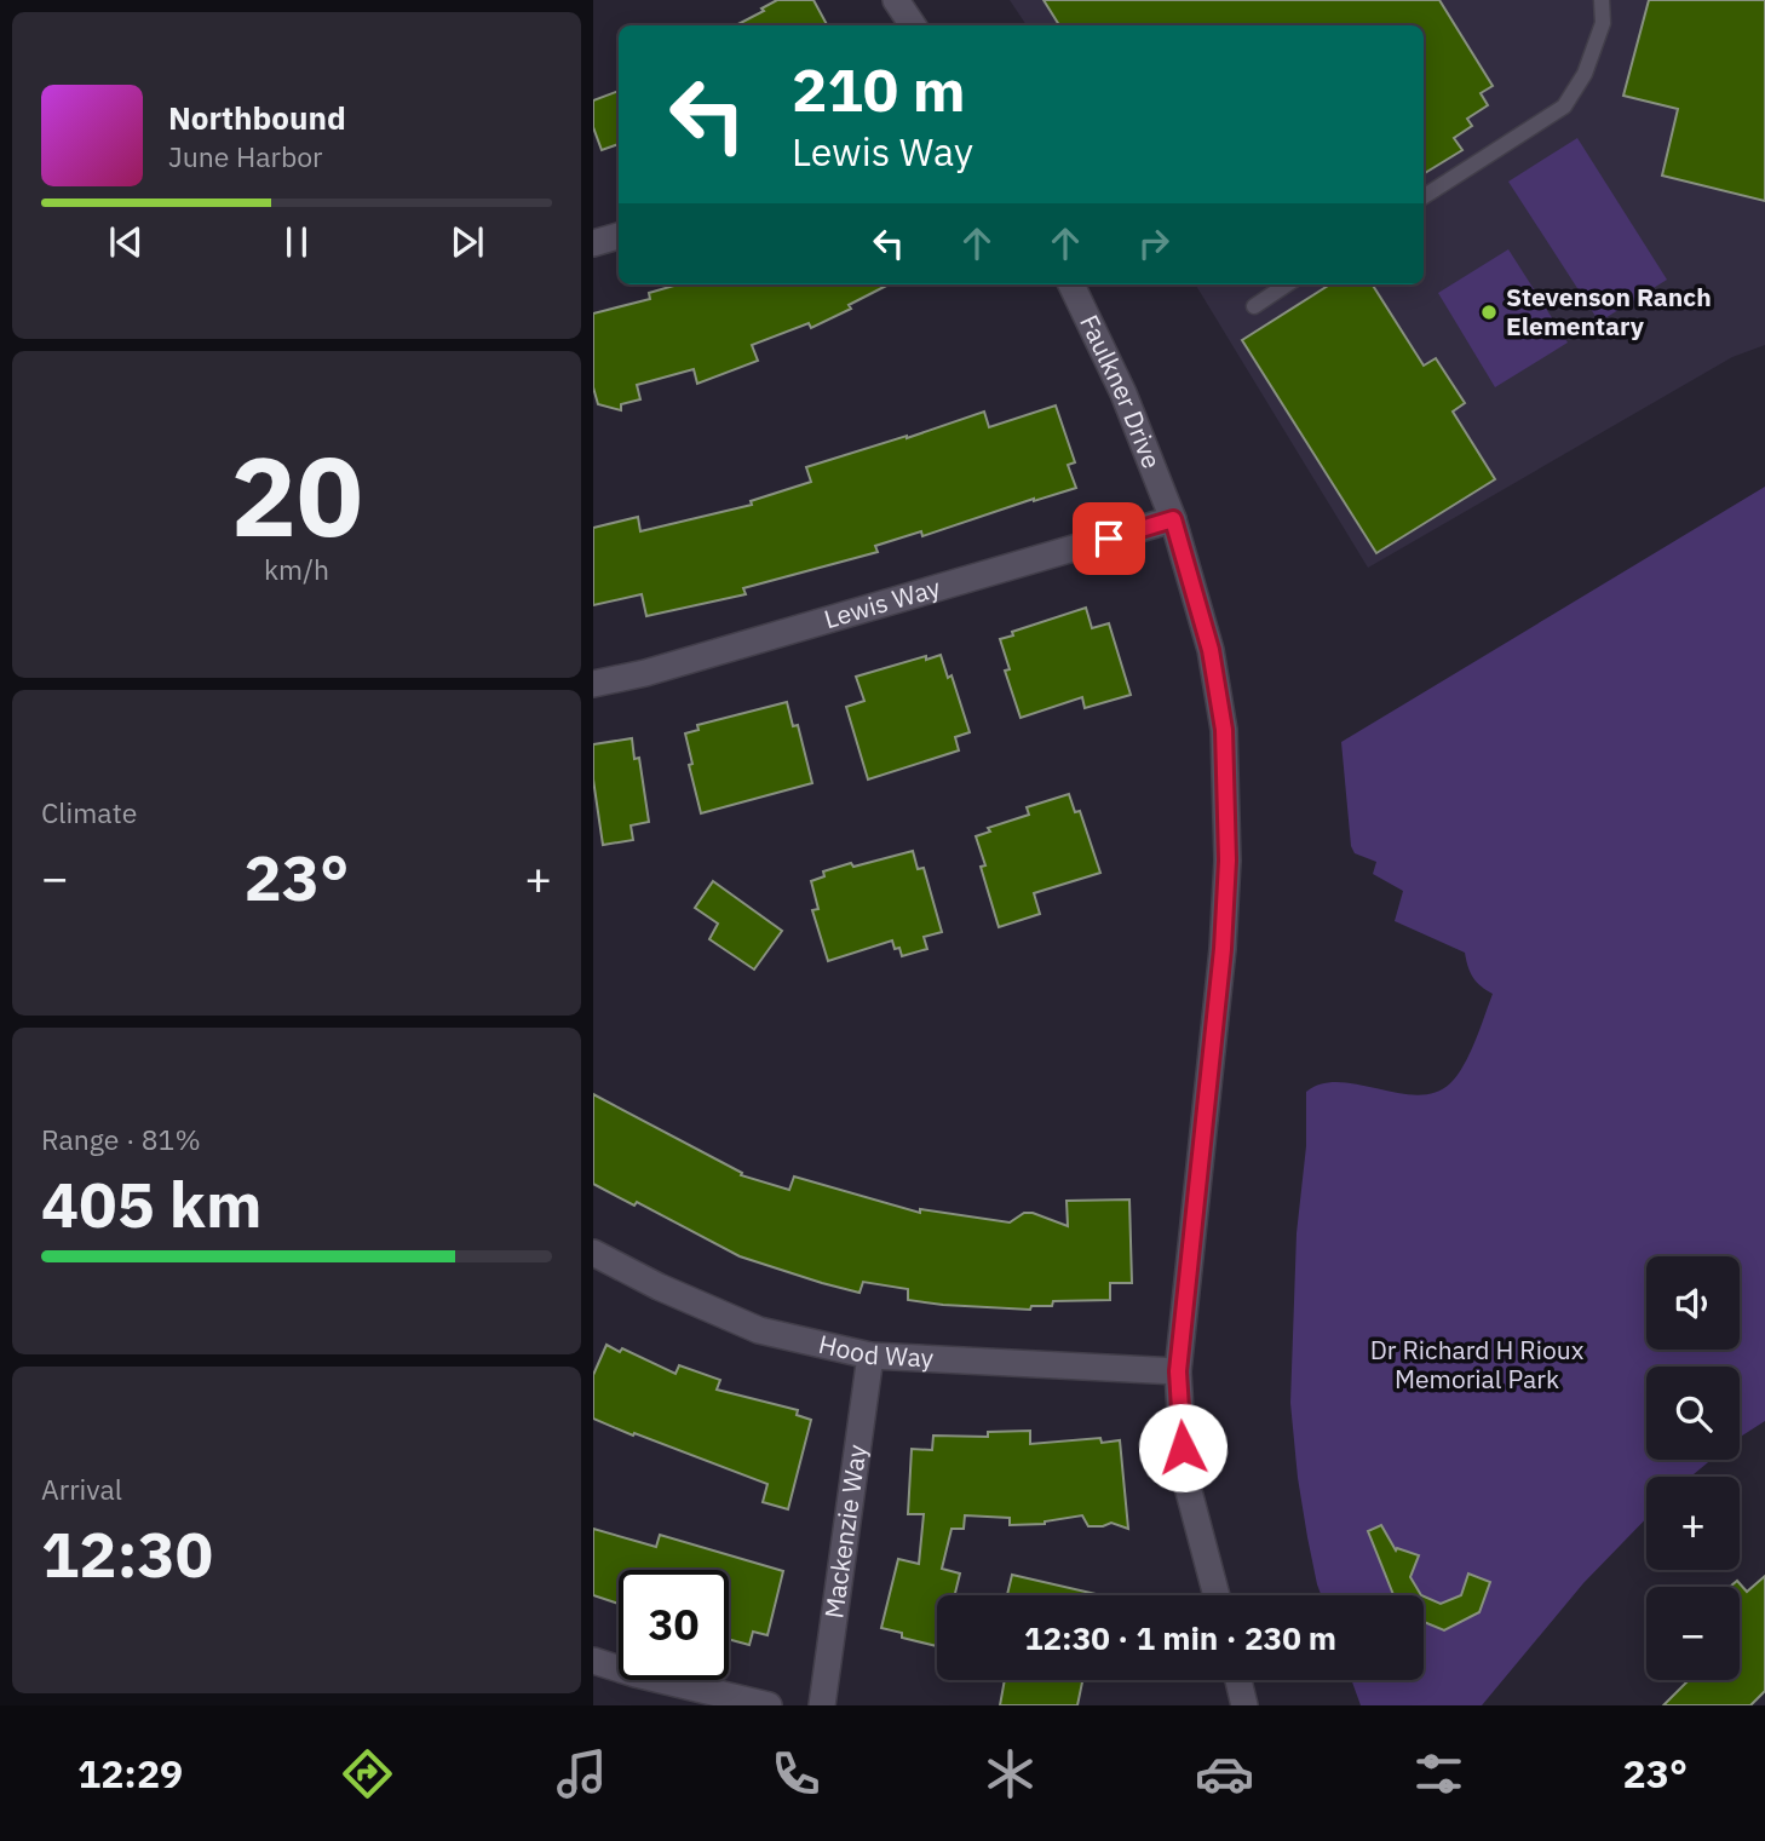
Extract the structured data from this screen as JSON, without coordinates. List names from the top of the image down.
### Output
{
  "streets": {
    "street": [
      "Faulkner Drive",
      "Lewis Way",
      "Hood Way",
      "Mackenzie Way"
    ]
  },
  "crossings": [
    ["Faulkner Drive", "Lewis Way"],
    ["Faulkner Drive", "Hood Way"],
    ["Hood Way", "Mackenzie Way"]
  ],
  "parks": ["Dr Richard H Rioux Memorial Park"],
  "places": ["Stevenson Ranch Elementary"],
  "page": {
    "turn": ["210 m", "Lewis Way"],
    "song": ["Northbound", "June Harbor"],
    "tile": [
      ["20", "km/h"],
      "Climate",
      ["Range · 81%", "405 km"],
      ["Arrival", "12:30"]
    ],
    "heat": ["−", "23°", "+"],
    "map_buttons": ["+", "−"],
    "limit": "30",
    "trip": "12:30 · 1 min · 230 m",
    "tabs": ["12:29", "23°"]
  }
}
